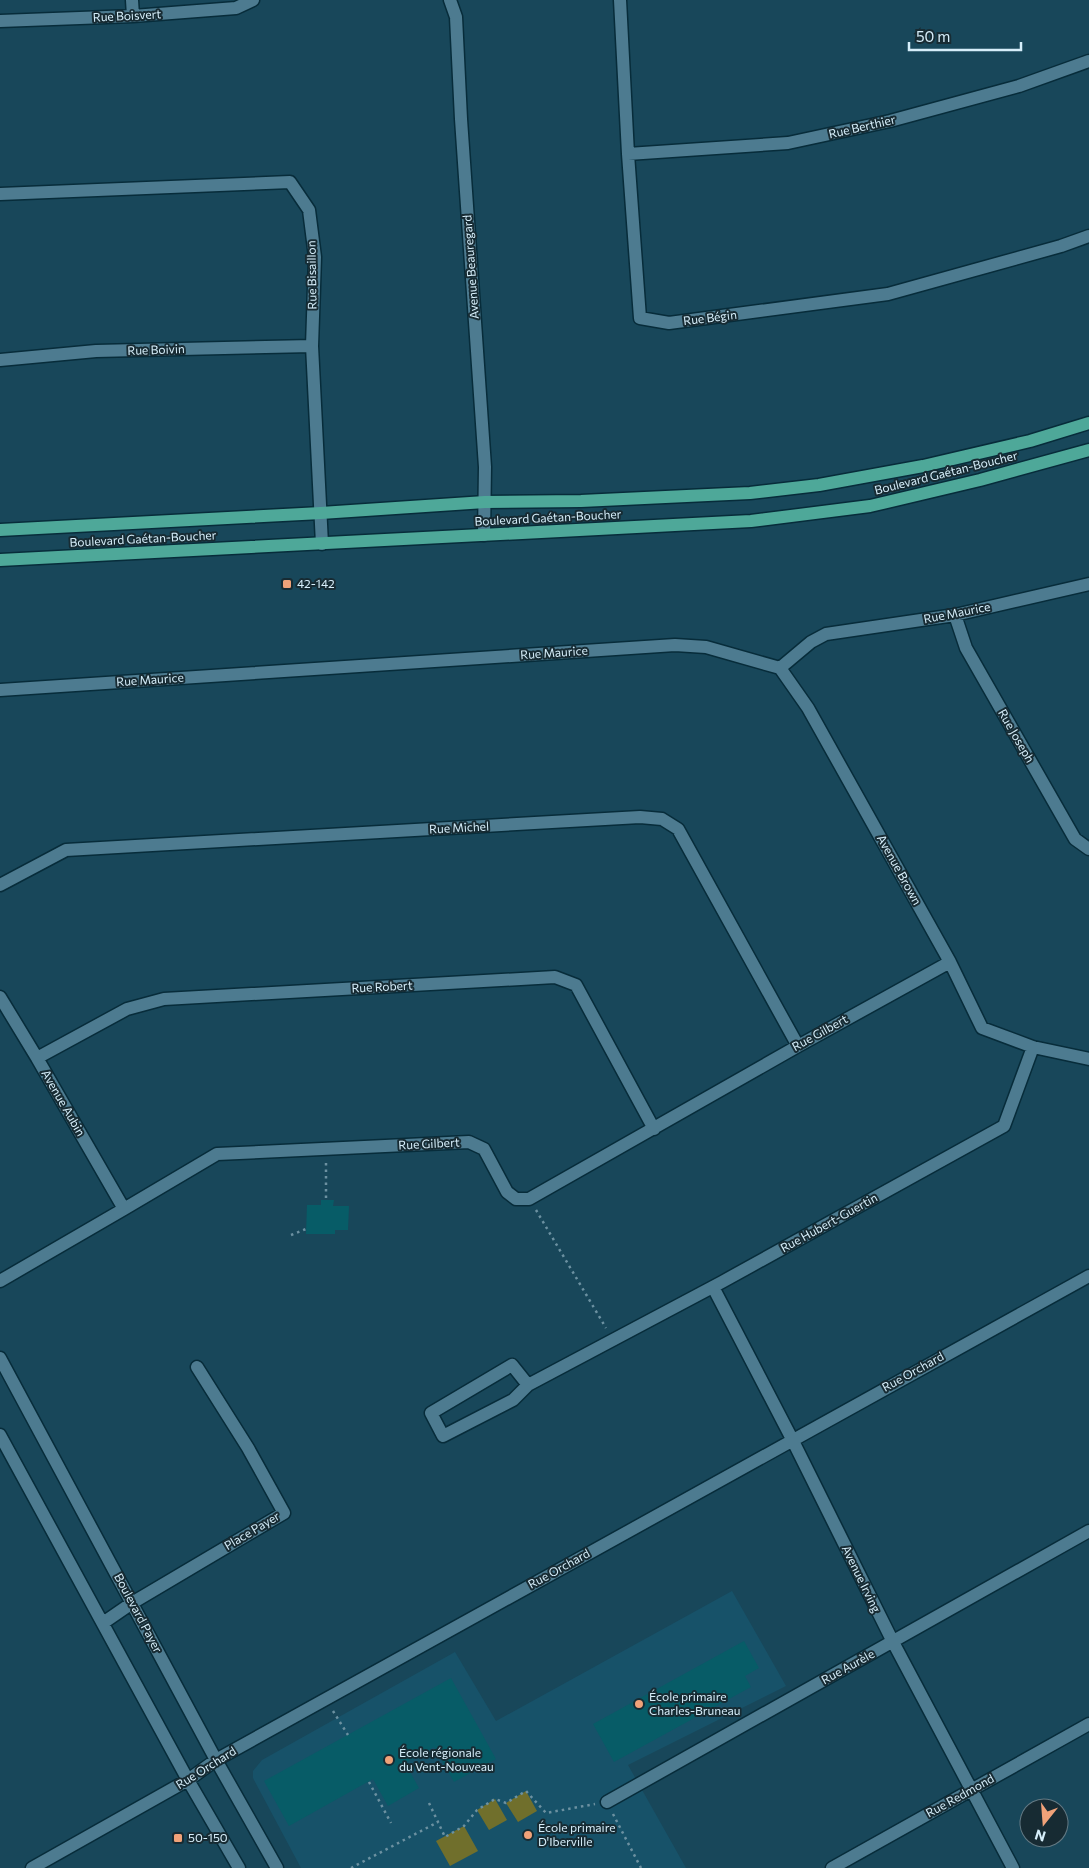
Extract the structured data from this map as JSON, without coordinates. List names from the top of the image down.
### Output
{
  "streets": {
    "main road": ["Boulevard Gaétan-Boucher"],
    "street": [
      "Rue Boisvert",
      "Rue Berthier",
      "Avenue Beauregard",
      "Rue Bisaillon",
      "Rue Bégin",
      "Rue Boivin",
      "Rue Maurice",
      "Rue Joseph",
      "Rue Michel",
      "Avenue Brown",
      "Rue Robert",
      "Rue Gilbert",
      "Avenue Aubin",
      "Rue Hubert-Guertin",
      "Rue Orchard",
      "Place Payer",
      "Avenue Irving",
      "Boulevard Payer",
      "Rue Aurèle",
      "Rue Redmond"
    ]
  },
  "crossings": [
    ["Rue Berthier", "Rue Bégin"],
    ["Avenue Beauregard", "Boulevard Gaétan-Boucher"],
    ["Rue Bisaillon", "Rue Boivin"],
    ["Rue Bisaillon", "Boulevard Gaétan-Boucher"],
    ["Rue Maurice", "Rue Joseph"],
    ["Rue Maurice", "Avenue Brown"],
    ["Rue Michel", "Rue Gilbert"],
    ["Avenue Brown", "Rue Gilbert"],
    ["Avenue Brown", "Rue Hubert-Guertin"],
    ["Rue Robert", "Rue Gilbert"],
    ["Rue Robert", "Avenue Aubin"],
    ["Rue Gilbert", "Avenue Aubin"],
    ["Rue Hubert-Guertin", "Avenue Irving"],
    ["Rue Orchard", "Avenue Irving"],
    ["Rue Orchard", "Boulevard Payer"],
    ["Place Payer", "Boulevard Payer"],
    ["Avenue Irving", "Rue Aurèle"],
    ["Avenue Irving", "Rue Redmond"]
  ],
  "places": {
    "transit": ["42-142", "50-150"],
    "other": ["École primaire Charles-Bruneau", "École régionale du Vent-Nouveau", "École primaire D'Iberville"]
  },
  "scale_bar": "50 m",
  "north": "bottom"
}
